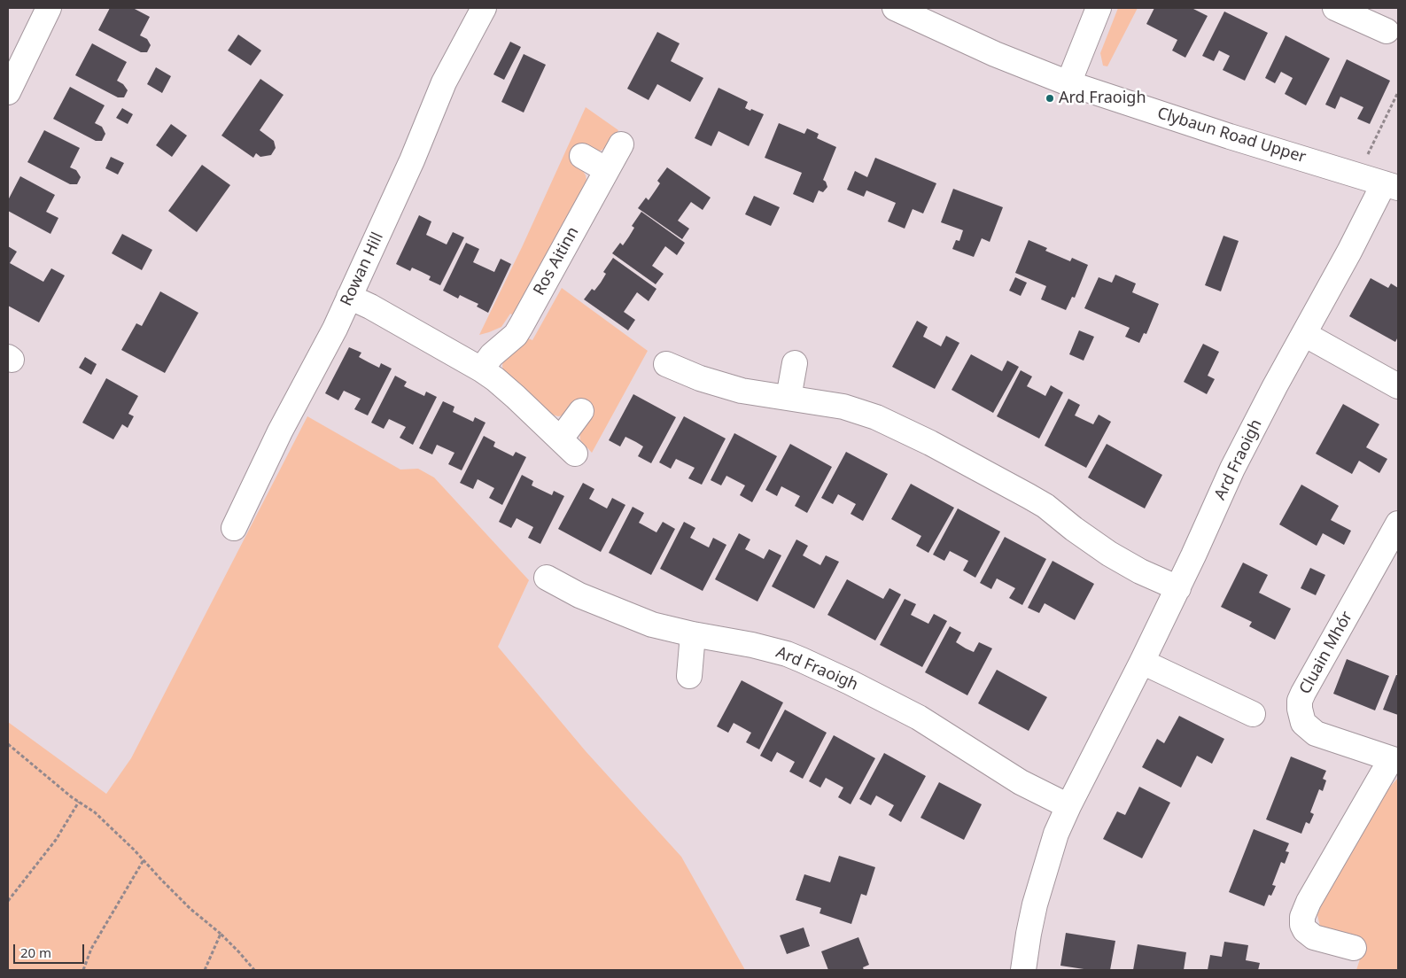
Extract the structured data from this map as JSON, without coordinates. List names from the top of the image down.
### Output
{
  "streets": {
    "street": [
      "Clybaun Road Upper",
      "Ros Aitinn",
      "Rowan Hill",
      "Ard Fraoigh",
      "Cluain Mhór"
    ]
  },
  "crossings": [
    ["Clybaun Road Upper", "Ard Fraoigh"]
  ],
  "places": ["Ard Fraoigh"],
  "scale_bar": "20 m"
}
